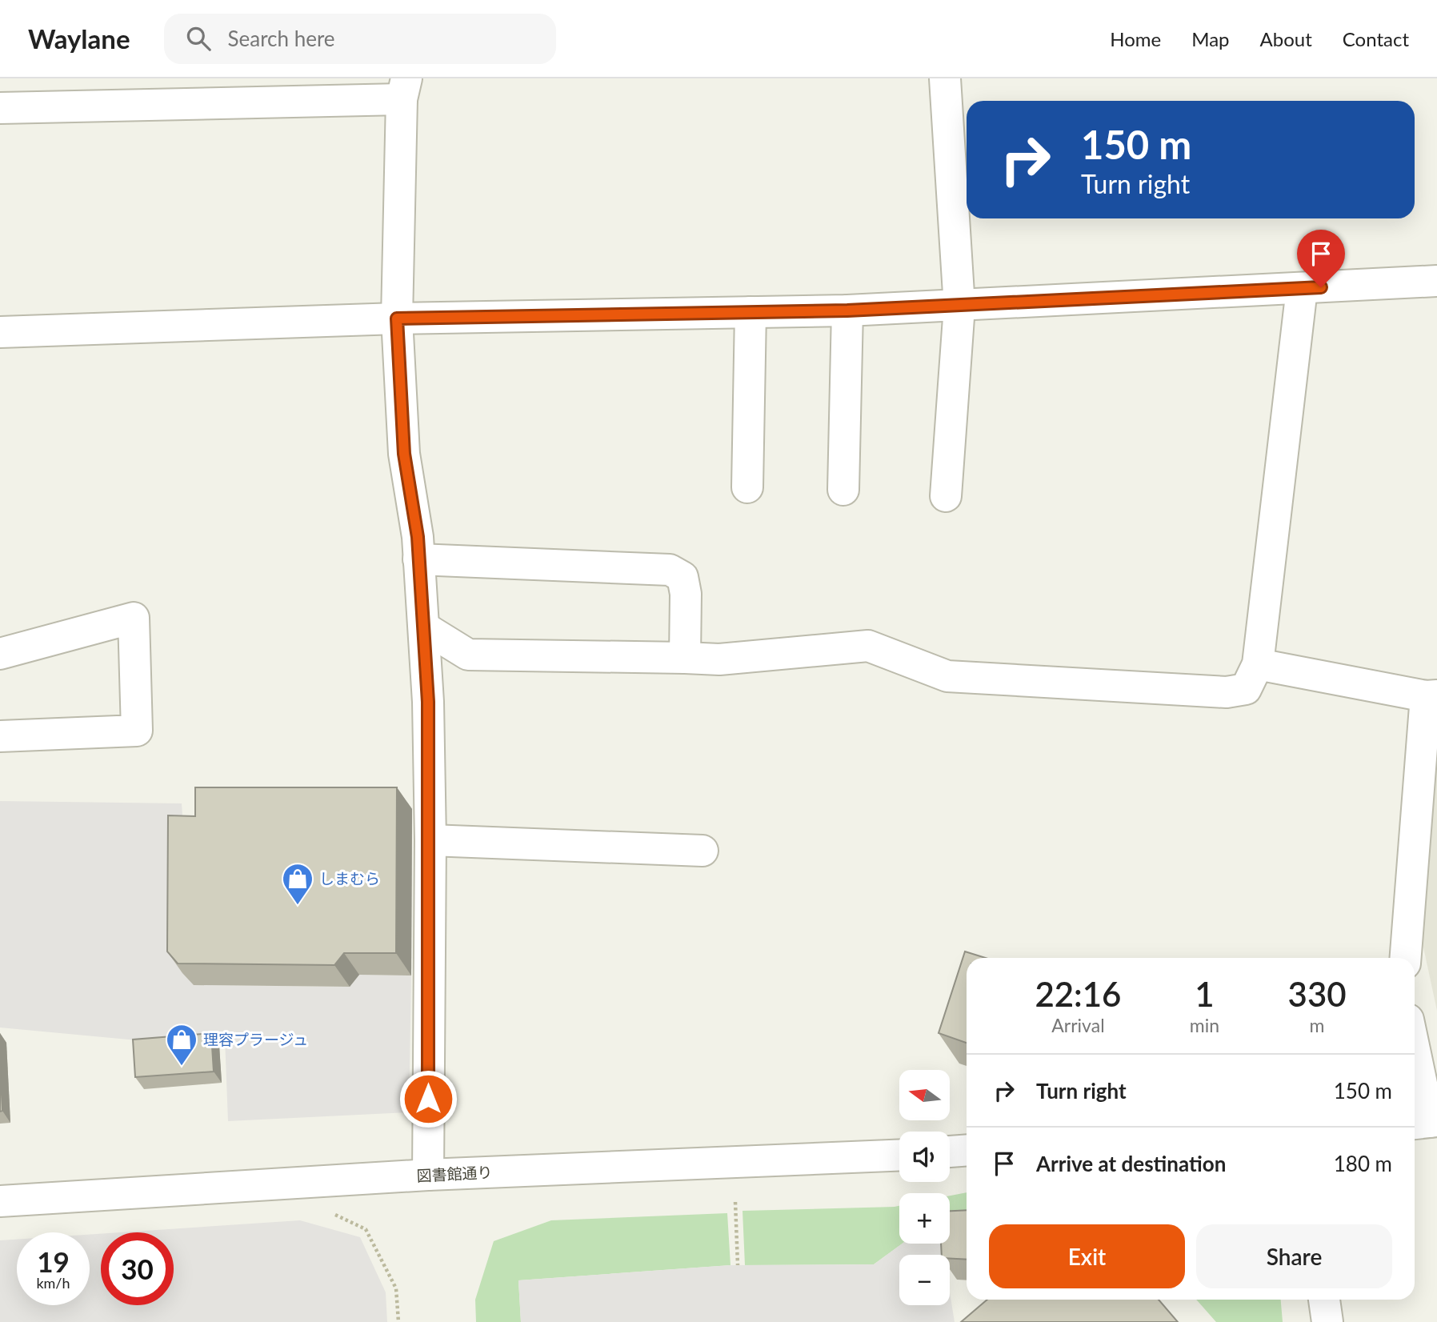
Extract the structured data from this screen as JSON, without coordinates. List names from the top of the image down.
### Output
{
  "streets": {
    "street": ["図書館通り"]
  },
  "places": {
    "shop": ["しまむら", "理容プラージュ"]
  },
  "north": "left",
  "page": {
    "header": "Waylane",
    "search": "Search here",
    "nav": [
      "Home",
      "Map",
      "About",
      "Contact"
    ],
    "turn": ["150 m", "Turn right"],
    "eta": [
      "22:16",
      "Arrival",
      "1",
      "min",
      "330",
      "m"
    ],
    "list": [
      {
        "name": "Turn right",
        "value": "150 m"
      },
      {
        "name": "Arrive at destination",
        "value": "180 m"
      }
    ],
    "map_buttons": ["+", "−"],
    "buttons": ["Exit", "Share"],
    "speed": "19 km/h",
    "limit": "30"
  }
}
